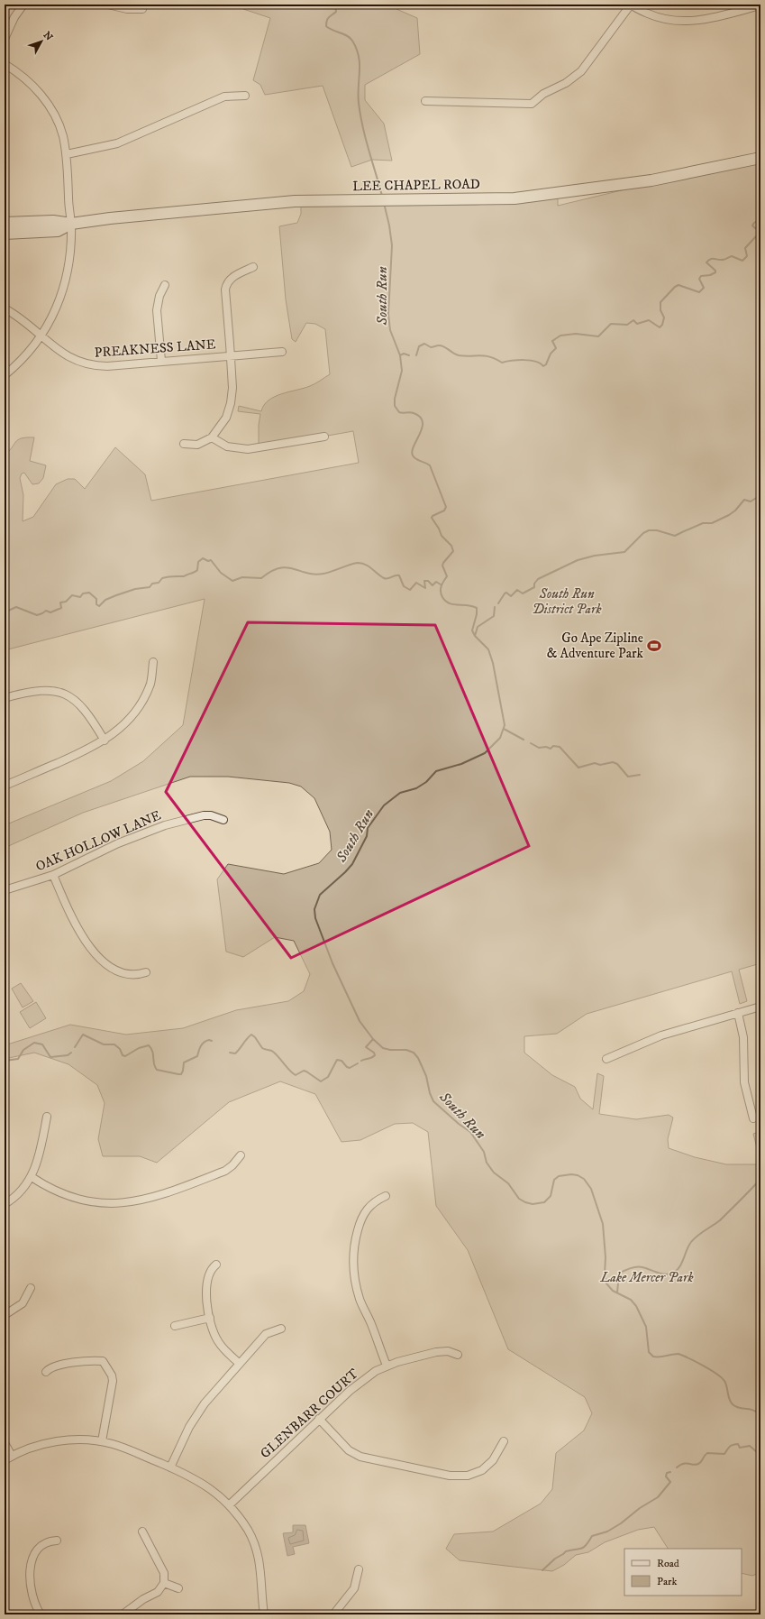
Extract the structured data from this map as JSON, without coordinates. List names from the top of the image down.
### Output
{
  "streets": {
    "main road": ["LEE CHAPEL ROAD"],
    "street": ["PREAKNESS LANE", "OAK HOLLOW LANE", "GLENBARR COURT"]
  },
  "water": ["South Run"],
  "parks": ["South Run District Park", "Lake Mercer Park"],
  "places": {
    "sports": ["Go Ape Zipline & Adventure Park"]
  },
  "legend": ["Road", "Park"],
  "north": "top right"
}
